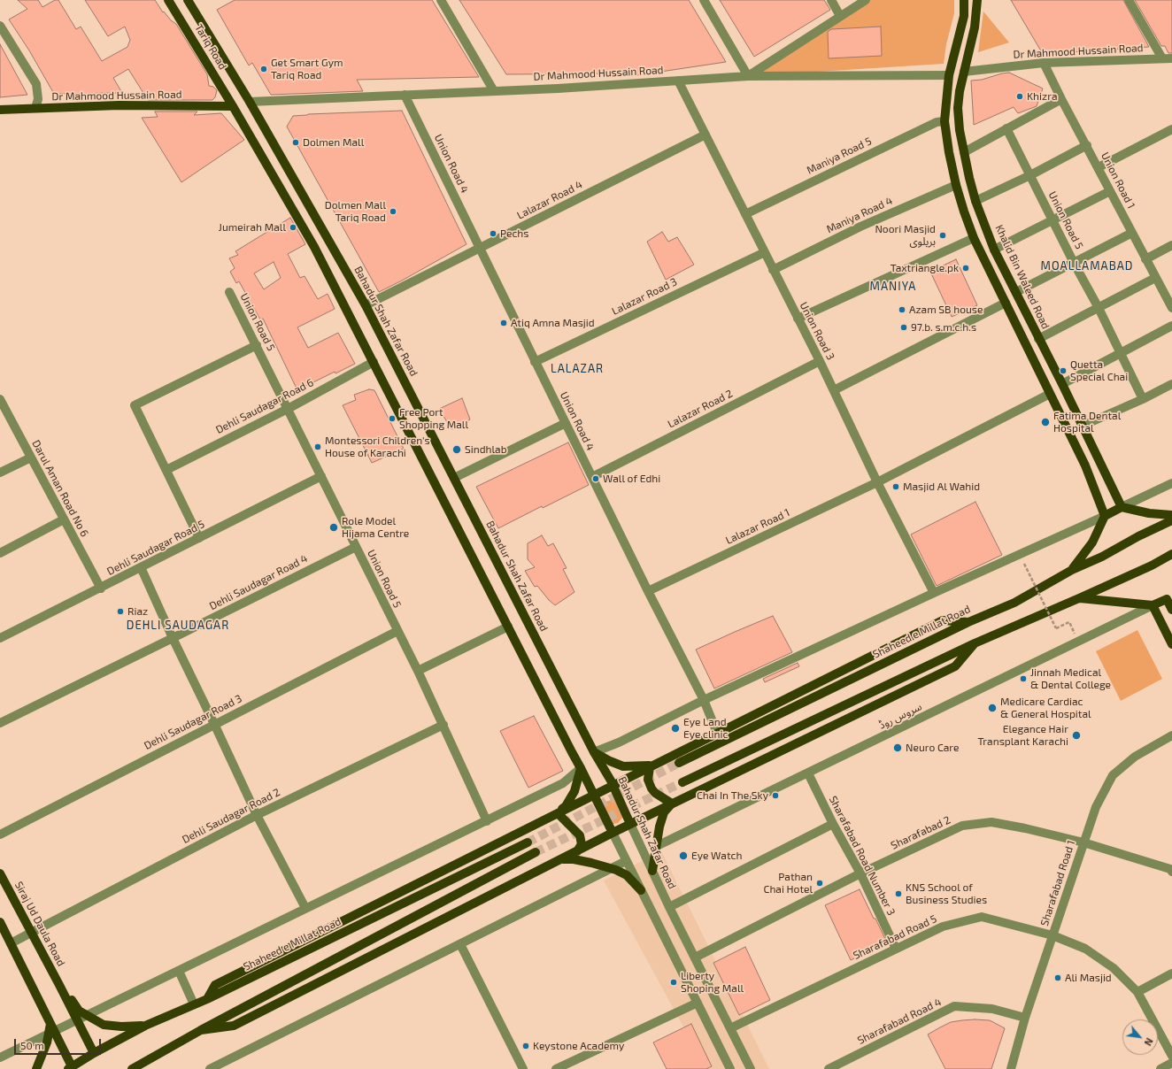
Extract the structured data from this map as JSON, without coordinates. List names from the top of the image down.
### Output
{
  "streets": {
    "main road": [
      "Tariq Road",
      "Dr Mahmood Hussain Road",
      "Khalid Bin Waleed Road",
      "Bahadur Shah Zafar Road",
      "Shaheed e Millat Road",
      "Siraj Ud Daula Road"
    ],
    "street": [
      "Maniya Road 5",
      "Union Road 4",
      "Union Road 1",
      "Lalazar Road 4",
      "Maniya Road 4",
      "Union Road 5",
      "Lalazar Road 3",
      "Union Road 3",
      "Dehli Saudagar Road 6",
      "Lalazar Road 2",
      "Darul Aman Road No 6",
      "Lalazar Road 1",
      "Dehli Saudagar Road 5",
      "Dehli Saudagar Road 4",
      "سروس روڈ",
      "Dehli Saudagar Road 3",
      "Dehli Saudagar Road 2",
      "Sharafabad 2",
      "Sharafabad Road Number 3",
      "Sharafabad Road 1",
      "Sharafabad Road 5",
      "Sharafabad Road 4"
    ]
  },
  "crossings": [
    ["Tariq Road", "Dr Mahmood Hussain Road"],
    ["Tariq Road", "Bahadur Shah Zafar Road"],
    ["Dr Mahmood Hussain Road", "Union Road 4"],
    ["Dr Mahmood Hussain Road", "Union Road 1"],
    ["Dr Mahmood Hussain Road", "Khalid Bin Waleed Road"],
    ["Dr Mahmood Hussain Road", "Bahadur Shah Zafar Road"],
    ["Dr Mahmood Hussain Road", "Union Road 3"],
    ["Maniya Road 5", "Union Road 3"],
    ["Union Road 4", "Lalazar Road 4"],
    ["Union Road 4", "Lalazar Road 3"],
    ["Union Road 4", "Lalazar Road 2"],
    ["Union Road 4", "Lalazar Road 1"],
    ["Lalazar Road 4", "Bahadur Shah Zafar Road"],
    ["Lalazar Road 4", "Union Road 3"],
    ["Maniya Road 4", "Union Road 3"],
    ["Union Road 5", "Dehli Saudagar Road 6"],
    ["Union Road 5", "Dehli Saudagar Road 5"],
    ["Union Road 5", "Dehli Saudagar Road 4"],
    ["Union Road 5", "Dehli Saudagar Road 3"],
    ["Union Road 5", "Dehli Saudagar Road 2"],
    ["Lalazar Road 3", "Union Road 3"],
    ["Bahadur Shah Zafar Road", "Sharafabad 2"],
    ["Bahadur Shah Zafar Road", "Sharafabad Road 5"],
    ["Union Road 3", "Lalazar Road 2"],
    ["Union Road 3", "Lalazar Road 1"],
    ["Darul Aman Road No 6", "Dehli Saudagar Road 5"],
    ["سروس روڈ", "Sharafabad Road Number 3"],
    ["Dehli Saudagar Road 2", "Siraj Ud Daula Road"],
    ["Sharafabad 2", "Sharafabad Road Number 3"],
    ["Sharafabad 2", "Sharafabad Road 1"],
    ["Sharafabad Road Number 3", "Sharafabad Road 5"],
    ["Sharafabad Road 1", "Sharafabad Road 5"],
    ["Sharafabad Road 1", "Sharafabad Road 4"]
  ],
  "districts": [
    "MOALLAMABAD",
    "MANIYA",
    "LALAZAR",
    "DEHLI SAUDAGAR"
  ],
  "places": [
    "Get Smart Gym Tariq Road",
    "Khizra",
    "Dolmen Mall",
    "Dolmen Mall Tariq Road",
    "Jumeirah Mall",
    "Pechs",
    "Noori Masjid بریلوی",
    "Taxtriangle.pk",
    "Azam SB house",
    "Atiq Amna Masjid",
    "97.b. s.m.c.h.s",
    "Quetta Special Chai",
    "Free Port Shopping Mall",
    "Fatima Dental Hospital",
    "Montessori Children's House of Karachi",
    "Sindhlab",
    "Wall of Edhi",
    "Masjid Al Wahid",
    "Role Model Hijama Centre",
    "Riaz",
    "Jinnah Medical & Dental College",
    "Medicare Cardiac & General Hospital",
    "Eye Land Eye clinic",
    "Elegance Hair Transplant Karachi",
    "Neuro Care",
    "Chai In The Sky",
    "Eye Watch",
    "Pathan Chai Hotel",
    "KNS School of Business Studies",
    "Ali Masjid",
    "Liberty Shoping Mall",
    "Keystone Academy"
  ],
  "scale_bar": "50 m",
  "north": "bottom right"
}
